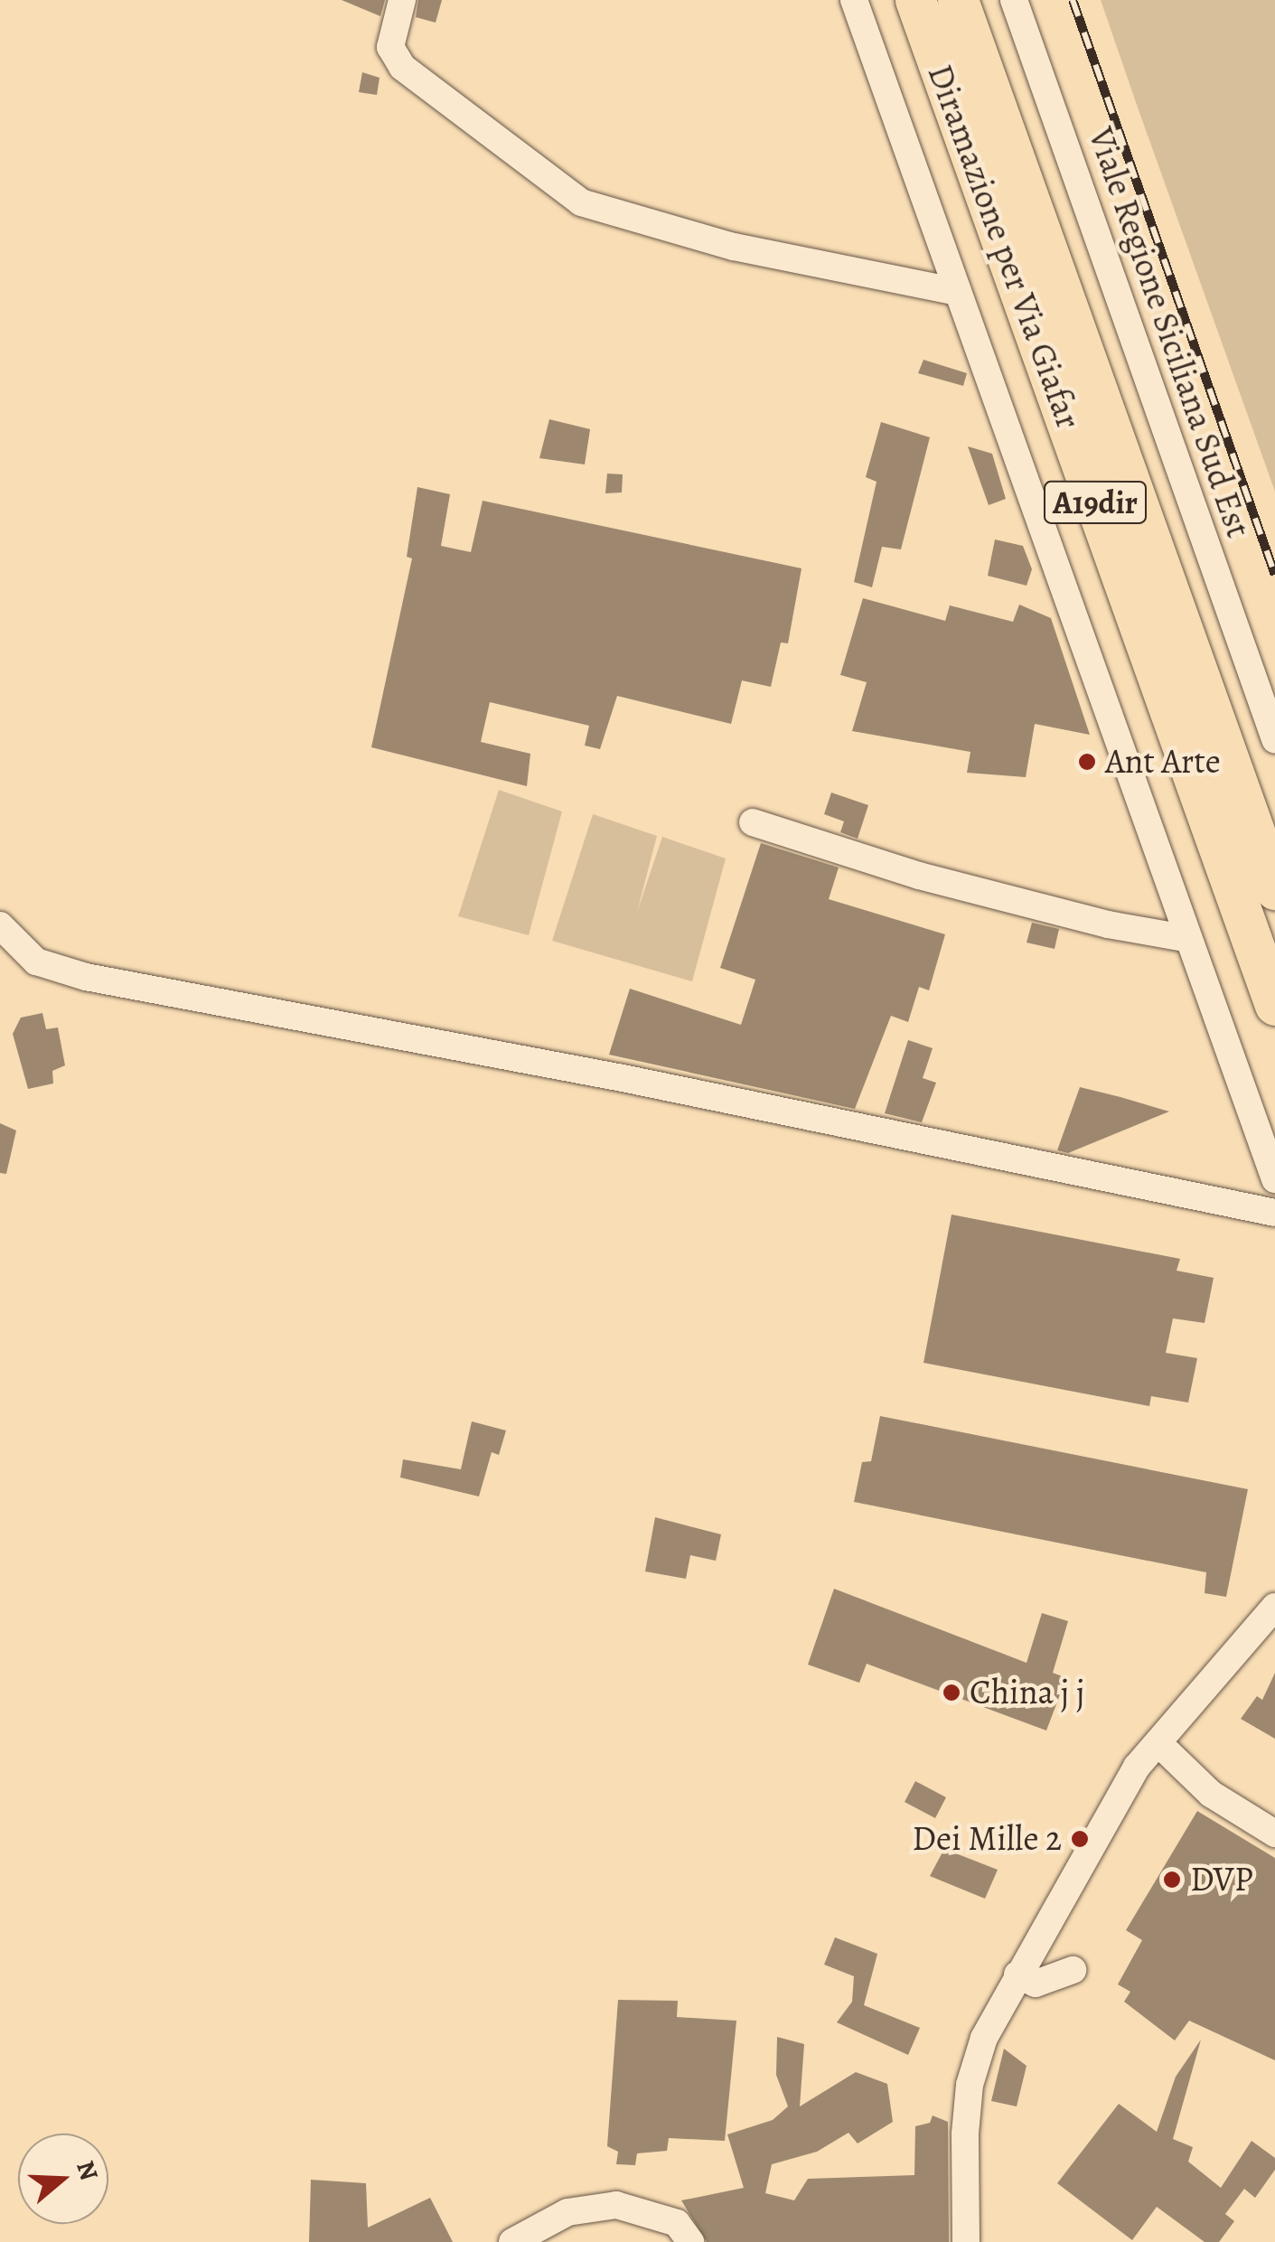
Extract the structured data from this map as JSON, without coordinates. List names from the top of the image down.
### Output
{
  "streets": {
    "highway": ["Diramazione per Via Giafar", "A19dir"],
    "street": ["Viale Regione Siciliana Sud Est"]
  },
  "places": [
    "Ant Arte",
    "China j j",
    "Dei Mille 2",
    "DVP"
  ],
  "north": "right"
}
